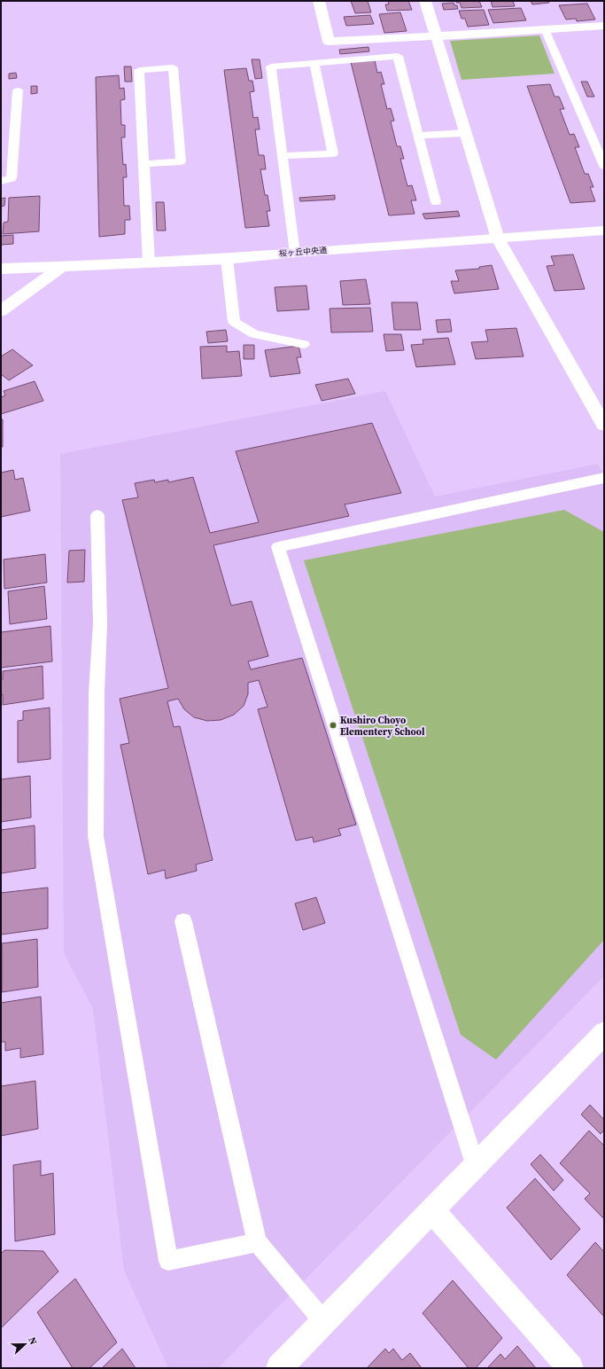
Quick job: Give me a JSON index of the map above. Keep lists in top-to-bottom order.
{
  "streets": {
    "street": ["桜ヶ丘中央通"]
  },
  "places": ["Kushiro Choyo Elementery School"],
  "north": "right"
}
